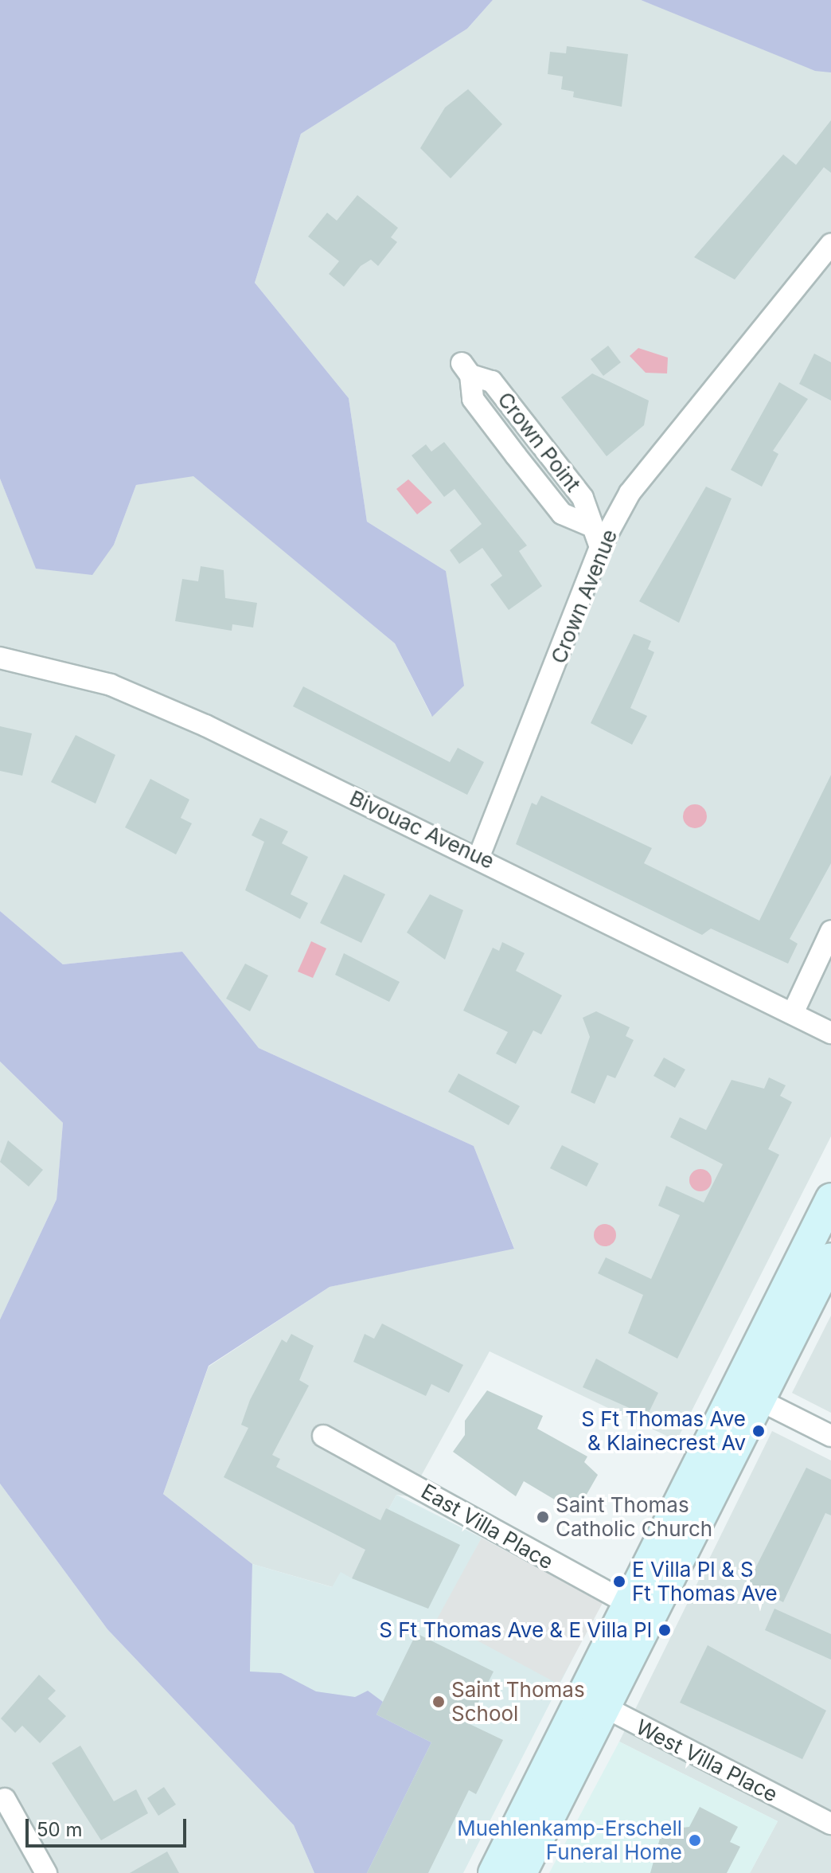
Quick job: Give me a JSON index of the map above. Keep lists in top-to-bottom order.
{
  "streets": {
    "street": [
      "Crown Point",
      "Crown Avenue",
      "Bivouac Avenue",
      "East Villa Place",
      "West Villa Place"
    ]
  },
  "crossings": [
    ["Crown Point", "Crown Avenue"],
    ["Crown Avenue", "Bivouac Avenue"]
  ],
  "places": [
    "S Ft Thomas Ave & Klainecrest Av",
    "Saint Thomas Catholic Church",
    "E Villa Pl & S Ft Thomas Ave",
    "S Ft Thomas Ave & E Villa Pl",
    "Saint Thomas School",
    "Muehlenkamp-Erschell Funeral Home"
  ],
  "scale_bar": "50 m"
}
